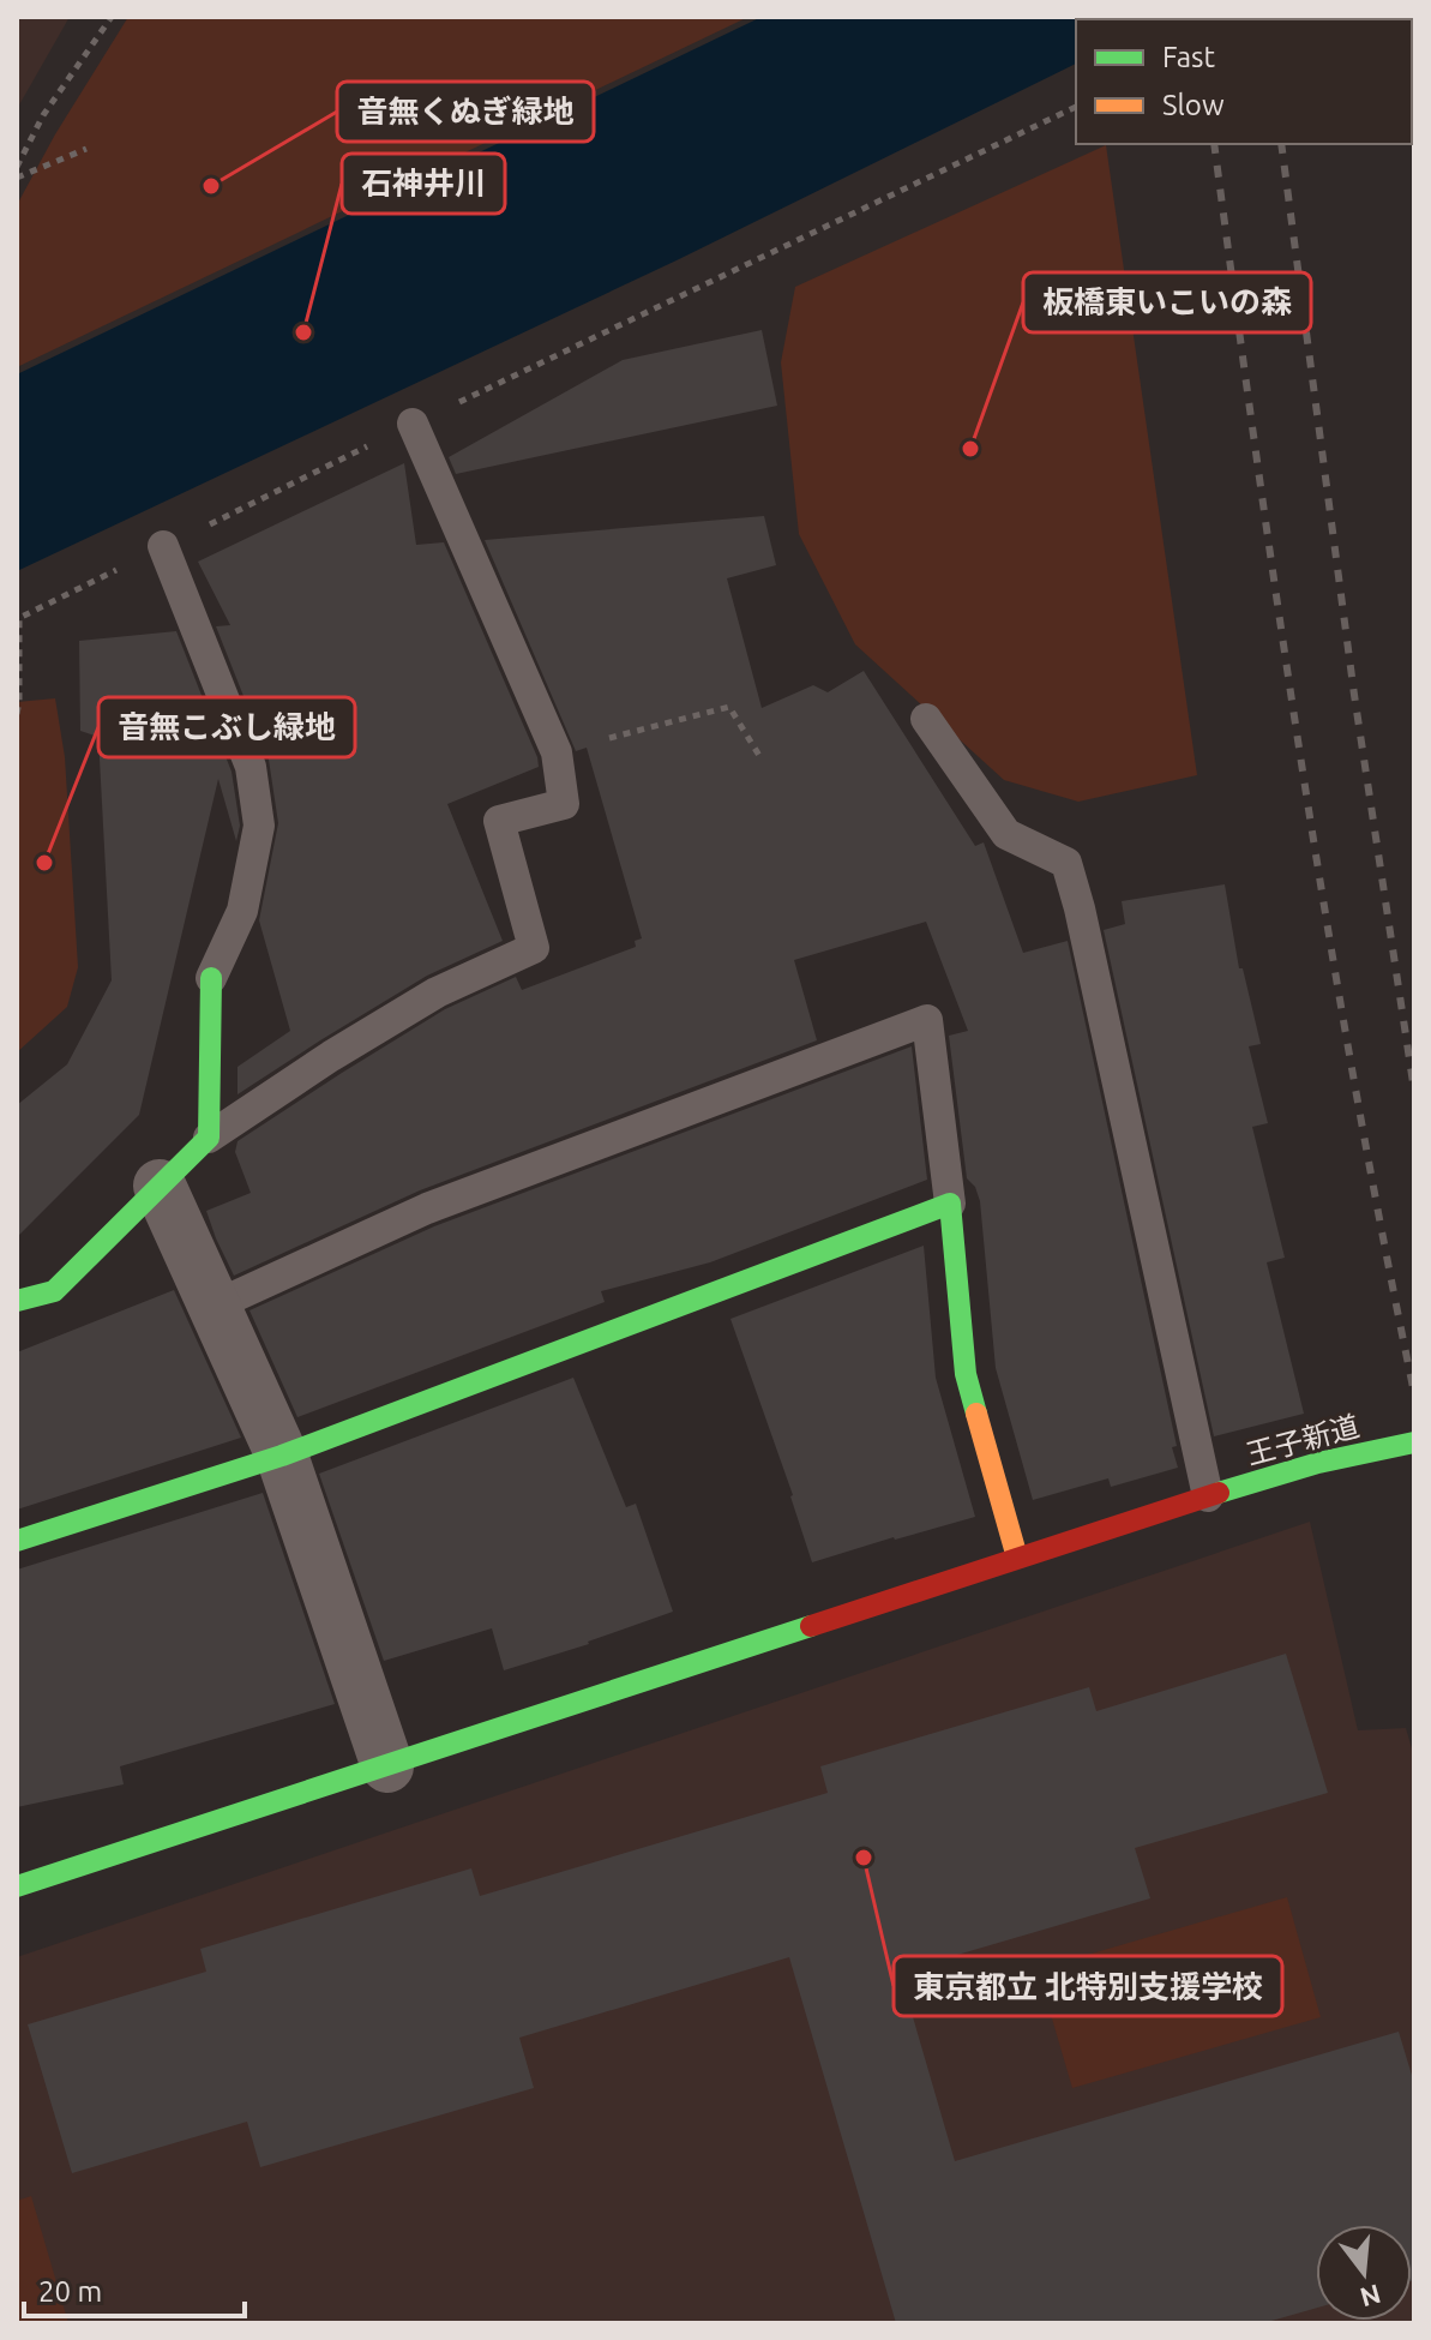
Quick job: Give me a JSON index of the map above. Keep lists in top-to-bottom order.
{
  "streets": {
    "street": ["王子新道"]
  },
  "places": [
    "音無くぬぎ緑地",
    "石神井川",
    "板橋東いこいの森",
    "音無こぶし緑地",
    "東京都立 北特別支援学校"
  ],
  "legend": ["Fast", "Slow"],
  "scale_bar": "20 m",
  "north": "bottom"
}
